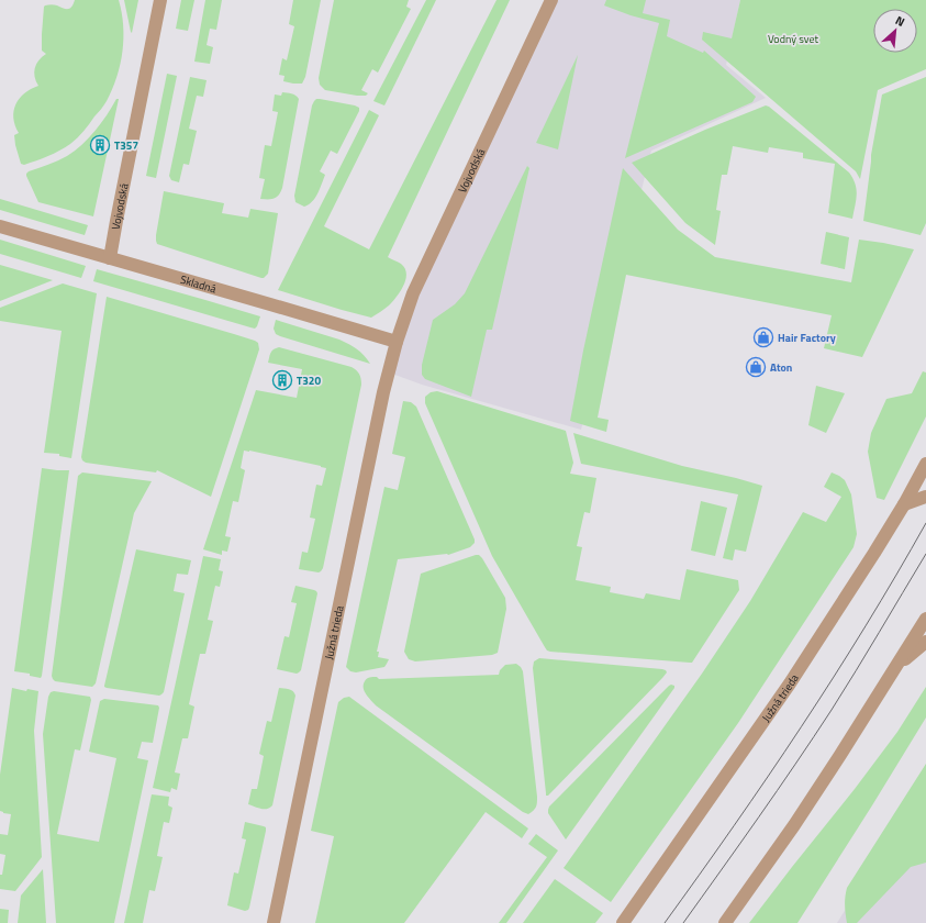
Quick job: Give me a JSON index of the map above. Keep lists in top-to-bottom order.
{
  "streets": {
    "street": ["Vojvodská", "Skladná", "Južná trieda"]
  },
  "crossings": [
    ["Vojvodská", "Skladná"],
    ["Vojvodská", "Južná trieda"],
    ["Skladná", "Južná trieda"]
  ],
  "parks": ["Vodný svet"],
  "places": {
    "building": ["T357", "T320"],
    "shop": ["Hair Factory", "Aton"]
  },
  "north": "top right"
}
